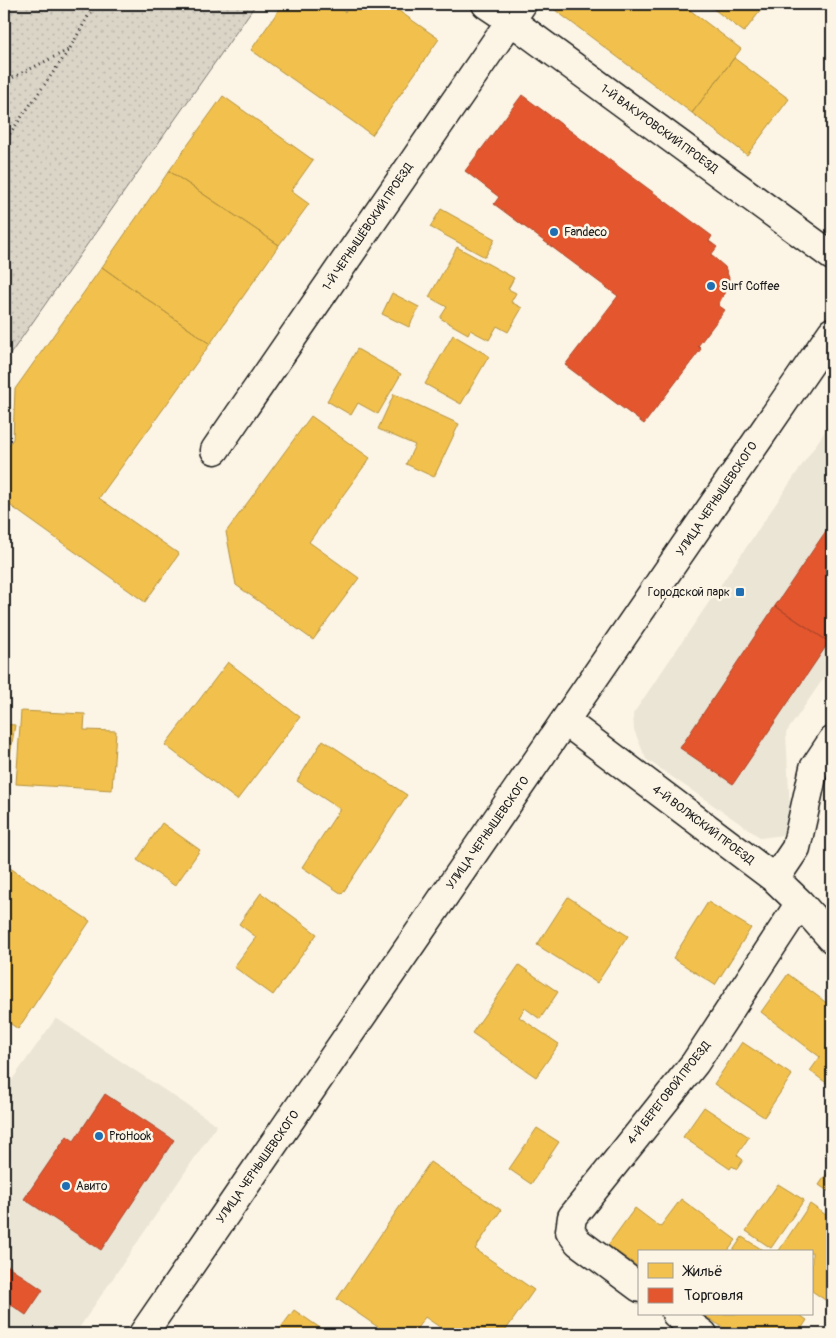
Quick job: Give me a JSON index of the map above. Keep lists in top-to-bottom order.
{
  "streets": {
    "street": [
      "1-Й ВАКУРОВСКИЙ ПРОЕЗД",
      "1-Й ЧЕРНЫШЁВСКИЙ ПРОЕЗД",
      "УЛИЦА ЧЕРНЫШЕВСКОГО",
      "4-Й ВОЛЖСКИЙ ПРОЕЗД",
      "4-Й БЕРЕГОВОЙ ПРОЕЗД"
    ]
  },
  "crossings": [
    ["1-Й ВАКУРОВСКИЙ ПРОЕЗД", "1-Й ЧЕРНЫШЁВСКИЙ ПРОЕЗД"],
    ["УЛИЦА ЧЕРНЫШЕВСКОГО", "4-Й ВОЛЖСКИЙ ПРОЕЗД"],
    ["4-Й ВОЛЖСКИЙ ПРОЕЗД", "4-Й БЕРЕГОВОЙ ПРОЕЗД"]
  ],
  "places": {
    "other": [
      "Fandeco",
      "Surf Coffee",
      "ProHook",
      "Авито"
    ],
    "transit": ["Городской парк"]
  },
  "legend": ["Жильё", "Торговля"]
}
